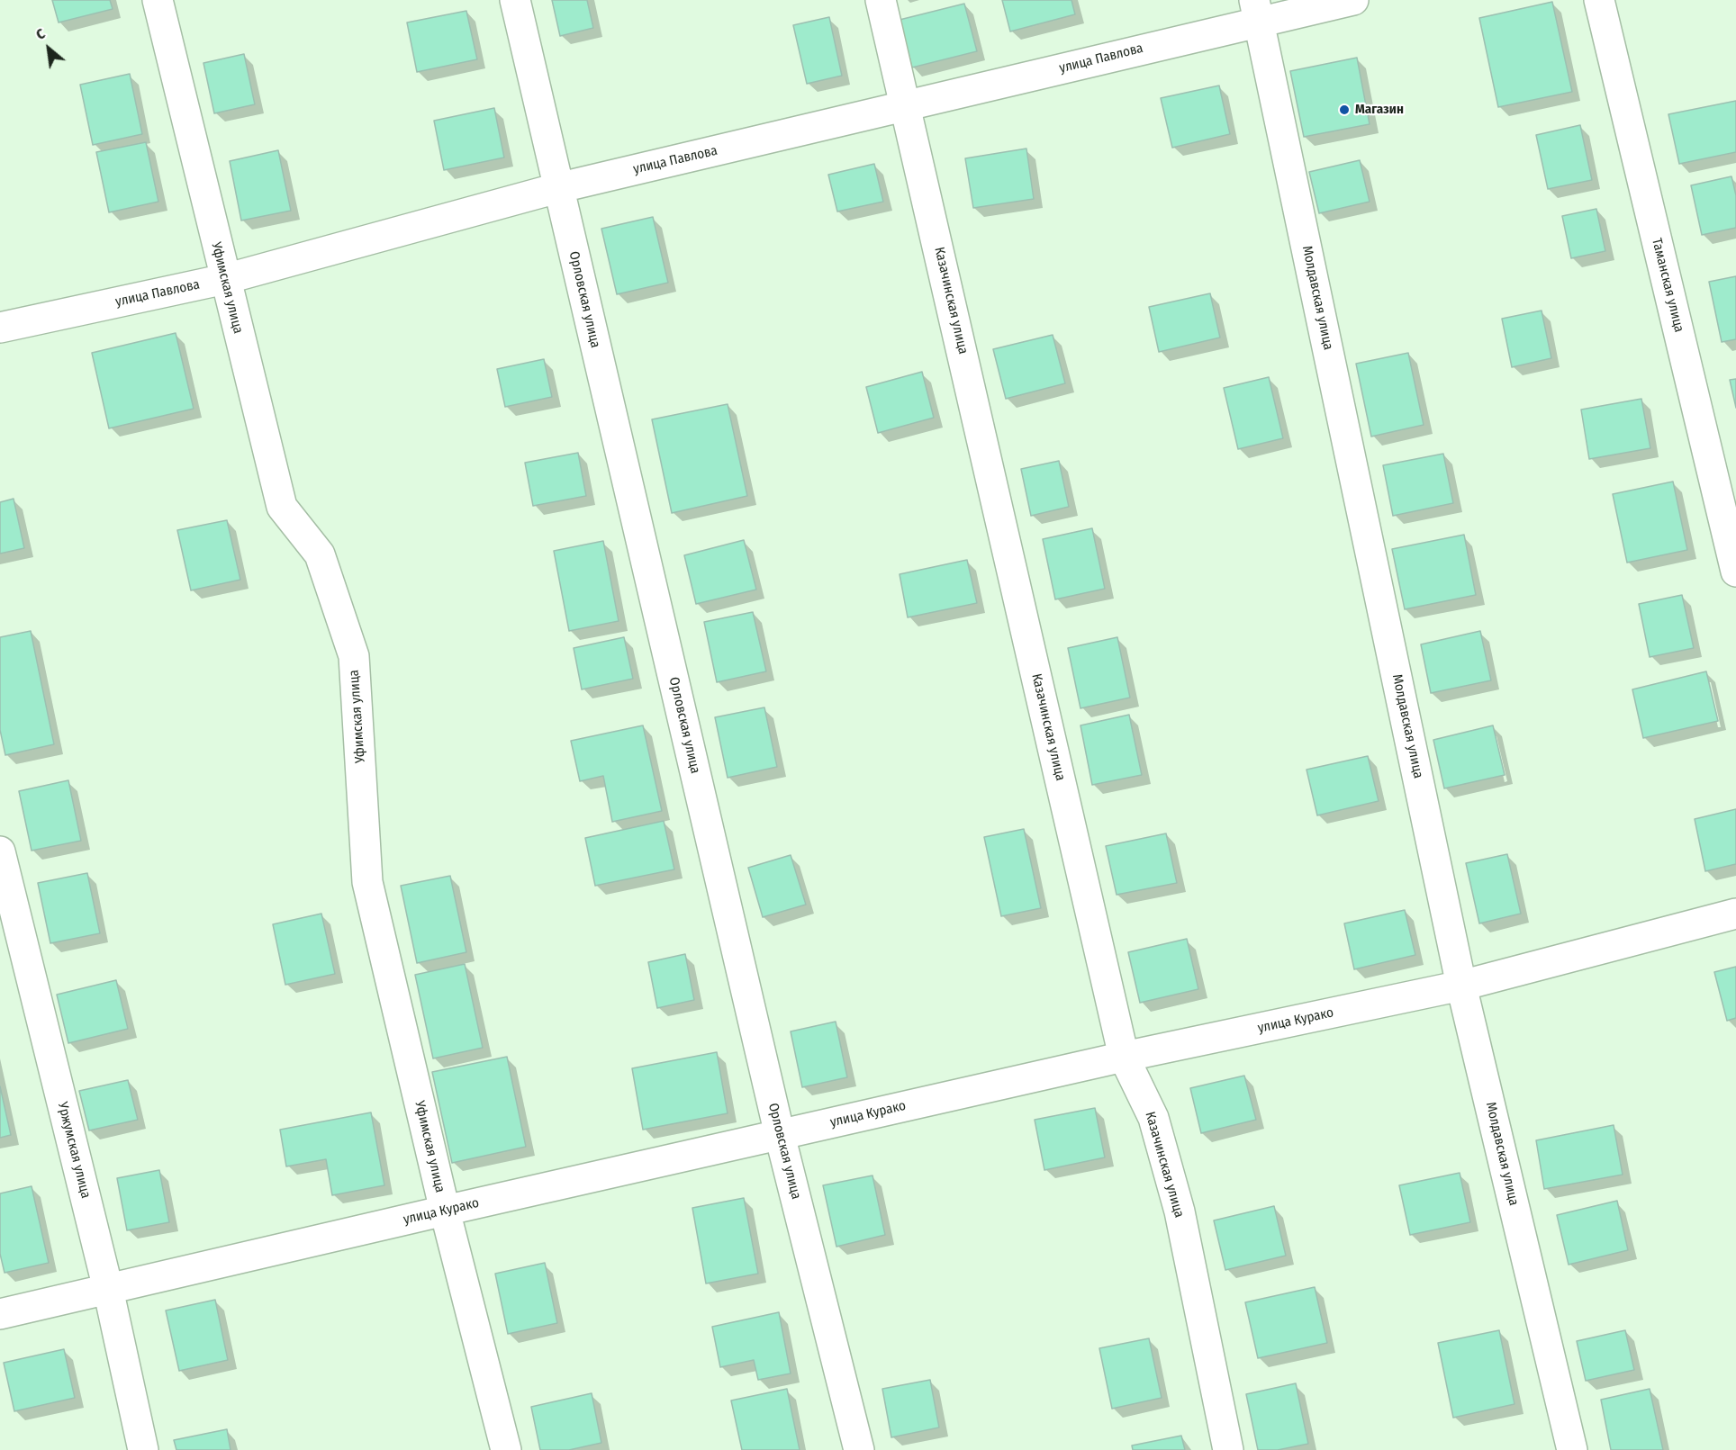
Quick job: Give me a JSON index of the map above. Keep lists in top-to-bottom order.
{
  "streets": {
    "street": [
      "улица Павлова",
      "Таманская улица",
      "Уфимская улица",
      "Молдавская улица",
      "Орловская улица",
      "Казачинская улица",
      "улица Курако",
      "Уржумская улица"
    ]
  },
  "crossings": [
    ["улица Павлова", "Уфимская улица"],
    ["улица Павлова", "Молдавская улица"],
    ["улица Павлова", "Орловская улица"],
    ["улица Павлова", "Казачинская улица"],
    ["Уфимская улица", "улица Курако"],
    ["Молдавская улица", "улица Курако"],
    ["Орловская улица", "улица Курако"],
    ["Казачинская улица", "улица Курако"],
    ["улица Курако", "Уржумская улица"]
  ],
  "places": ["Магазин"],
  "north": "top left"
}
